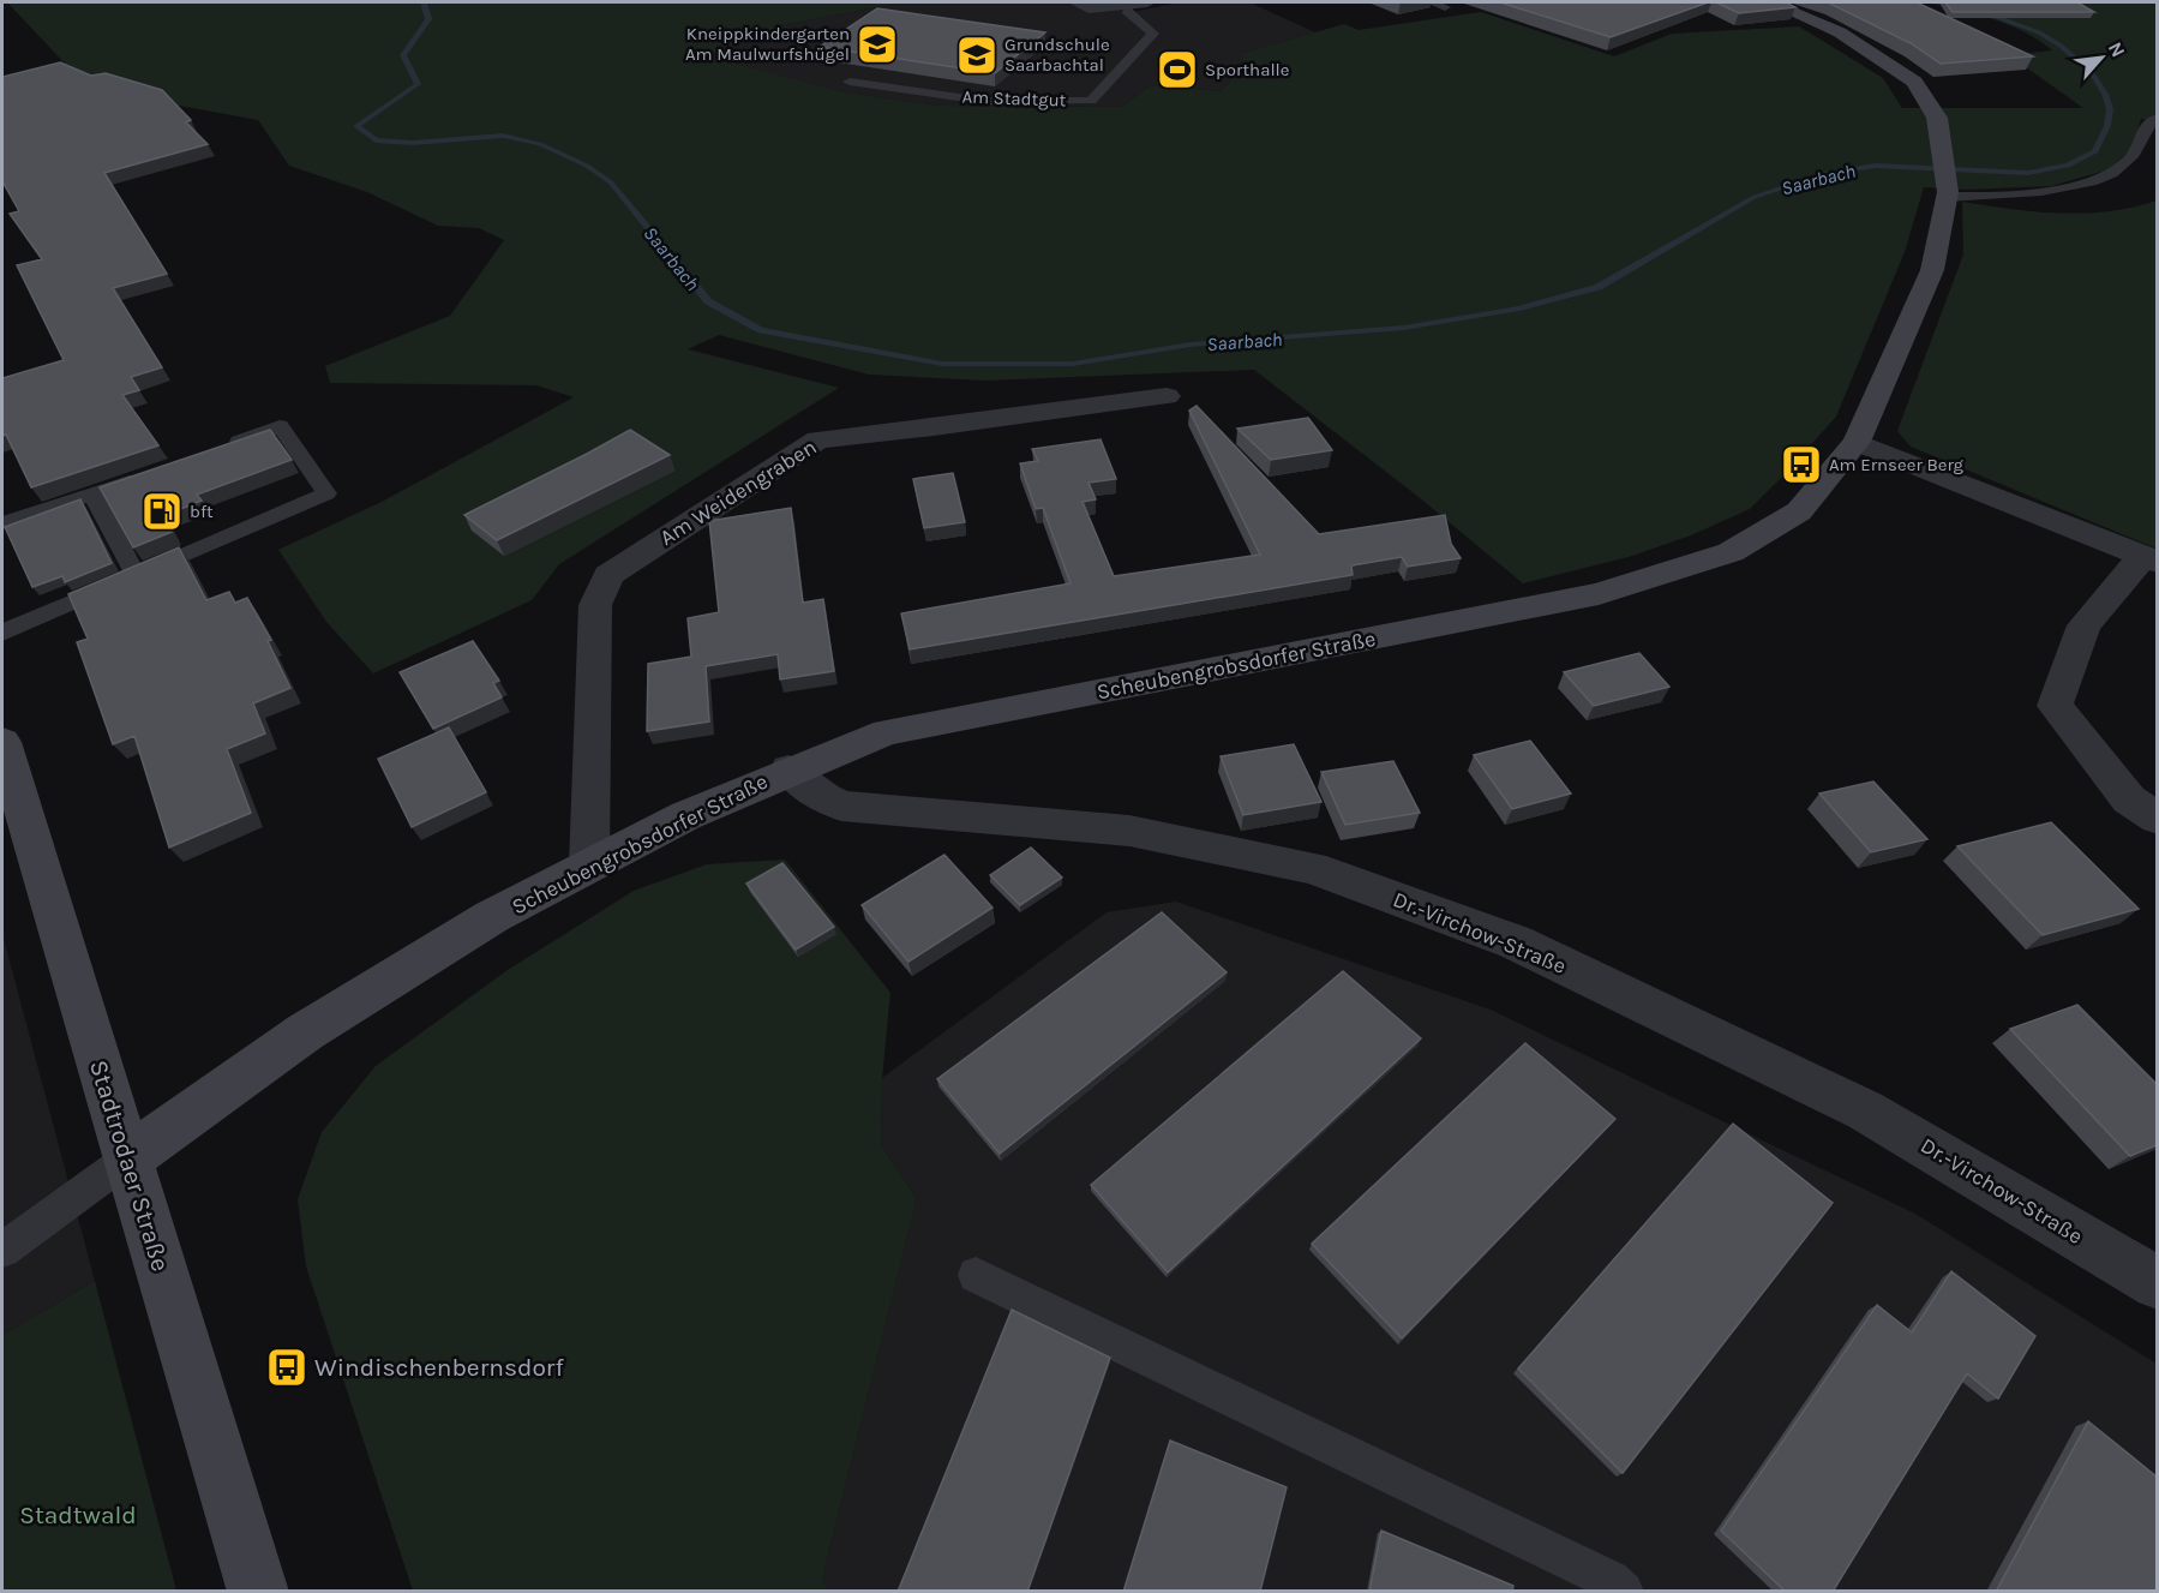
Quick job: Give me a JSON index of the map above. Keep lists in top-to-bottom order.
{
  "streets": {
    "main road": ["Scheubengrobsdorfer Straße", "Stadtrodaer Straße"],
    "street": ["Am Weidengraben", "Dr.-Virchow-Straße"],
    "lane": ["Am Stadtgut"]
  },
  "crossings": [
    ["Am Weidengraben", "Scheubengrobsdorfer Straße"],
    ["Scheubengrobsdorfer Straße", "Dr.-Virchow-Straße"],
    ["Scheubengrobsdorfer Straße", "Stadtrodaer Straße"]
  ],
  "water": ["Saarbach"],
  "parks": ["Stadtwald"],
  "places": {
    "school or university": ["Kneippkindergarten Am Maulwurfshügel", "Grundschule Saarbachtal"],
    "sports": ["Sporthalle"],
    "bus stop": ["Am Ernseer Berg", "Windischenbernsdorf"],
    "fuel station": ["bft"]
  },
  "north": "top right"
}
